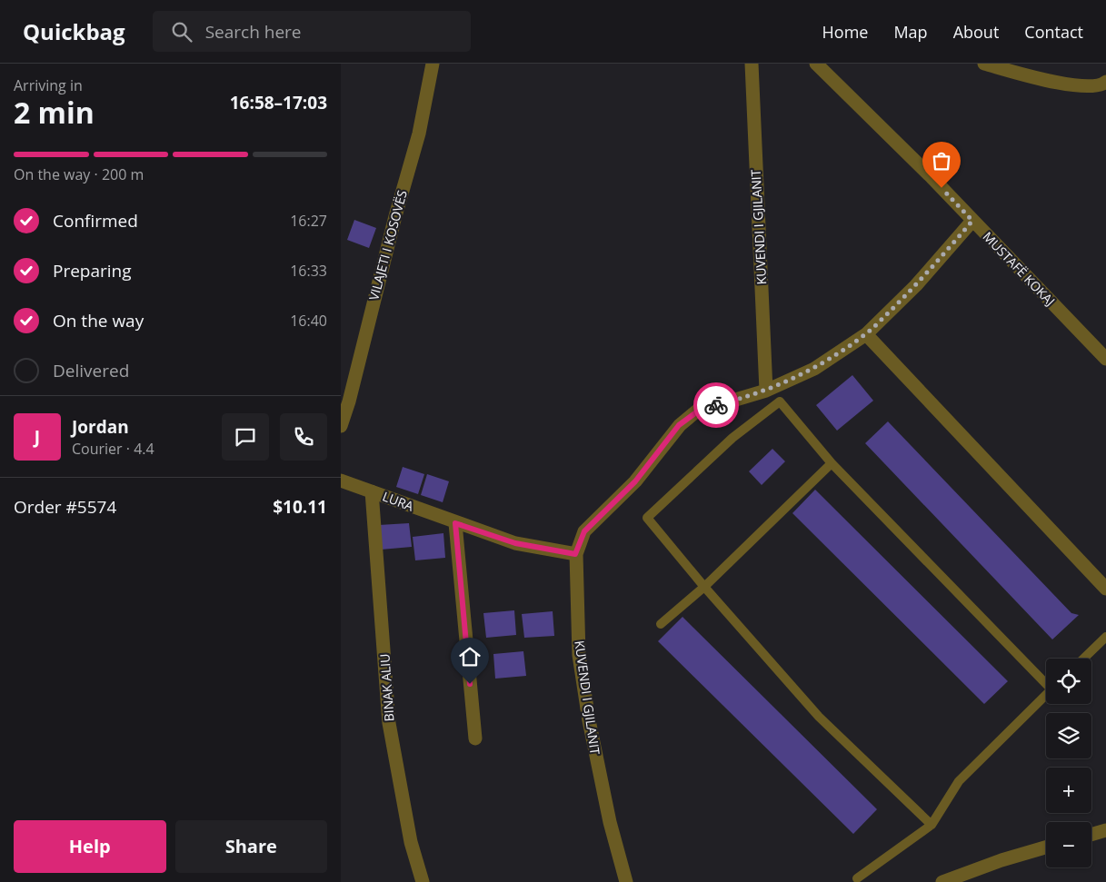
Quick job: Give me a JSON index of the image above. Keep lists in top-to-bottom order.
{
  "streets": {
    "street": [
      "KUVENDI I GJILANIT",
      "VILAJETI I KOSOVËS",
      "MUSTAFË KOKAJ",
      "LURA",
      "BINAK ALIU"
    ]
  },
  "crossings": [
    ["KUVENDI I GJILANIT", "LURA"],
    ["LURA", "BINAK ALIU"]
  ],
  "page": {
    "header": "Quickbag",
    "search": "Search here",
    "nav": [
      "Home",
      "Map",
      "About",
      "Contact"
    ],
    "heading": ["2 min", "Arriving in", "16:58–17:03"],
    "panel": [
      "Jordan",
      "Courier · 4.4",
      "Order #5574",
      "$10.11"
    ],
    "bar": "On the way · 200 m",
    "list": [
      ["Confirmed", "16:27"],
      ["Preparing", "16:33"],
      ["On the way", "16:40"],
      "Delivered"
    ],
    "round": "J",
    "map_buttons": ["+", "−"],
    "buttons": ["Help", "Share"]
  }
}
